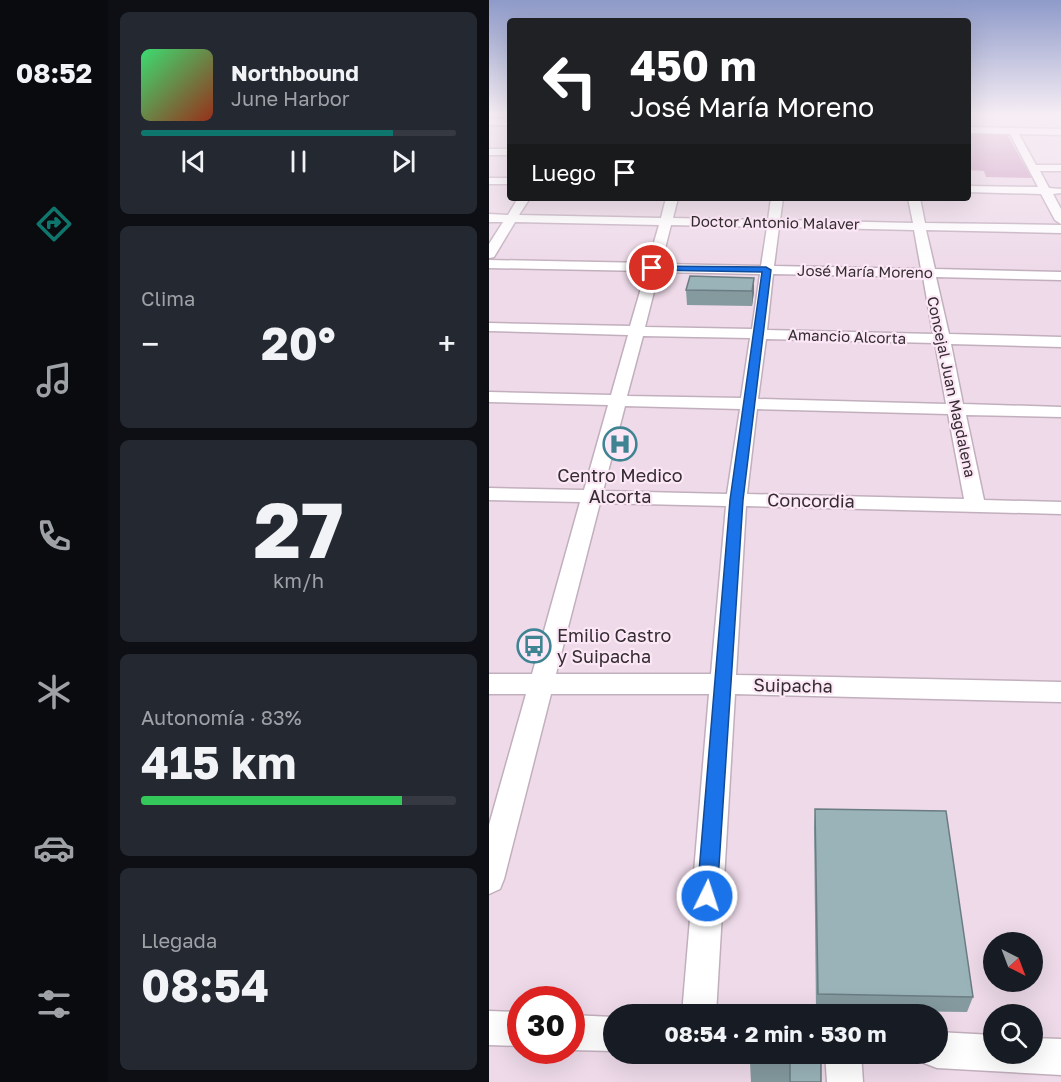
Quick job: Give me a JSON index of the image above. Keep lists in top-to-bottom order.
{
  "streets": {
    "street": [
      "Doctor Antonio Malaver",
      "José María Moreno",
      "Amancio Alcorta",
      "Concejal Juan Magdalena",
      "Concordia",
      "Suipacha"
    ]
  },
  "crossings": [
    ["Doctor Antonio Malaver", "Concejal Juan Magdalena"],
    ["José María Moreno", "Concejal Juan Magdalena"],
    ["Amancio Alcorta", "Concejal Juan Magdalena"],
    ["Concejal Juan Magdalena", "Concordia"]
  ],
  "places": {
    "hospital": ["Centro Medico Alcorta"],
    "bus stop": ["Emilio Castro y Suipacha"]
  },
  "north": "bottom right",
  "page": {
    "tabs": "08:52",
    "turn": ["450 m", "José María Moreno"],
    "song": ["Northbound", "June Harbor"],
    "then": "Luego",
    "tile": [
      "Clima",
      ["27", "km/h"],
      ["Autonomía · 83%", "415 km"],
      ["Llegada", "08:54"]
    ],
    "heat": ["−", "20°", "+"],
    "limit": "30",
    "trip": "08:54 · 2 min · 530 m"
  }
}
